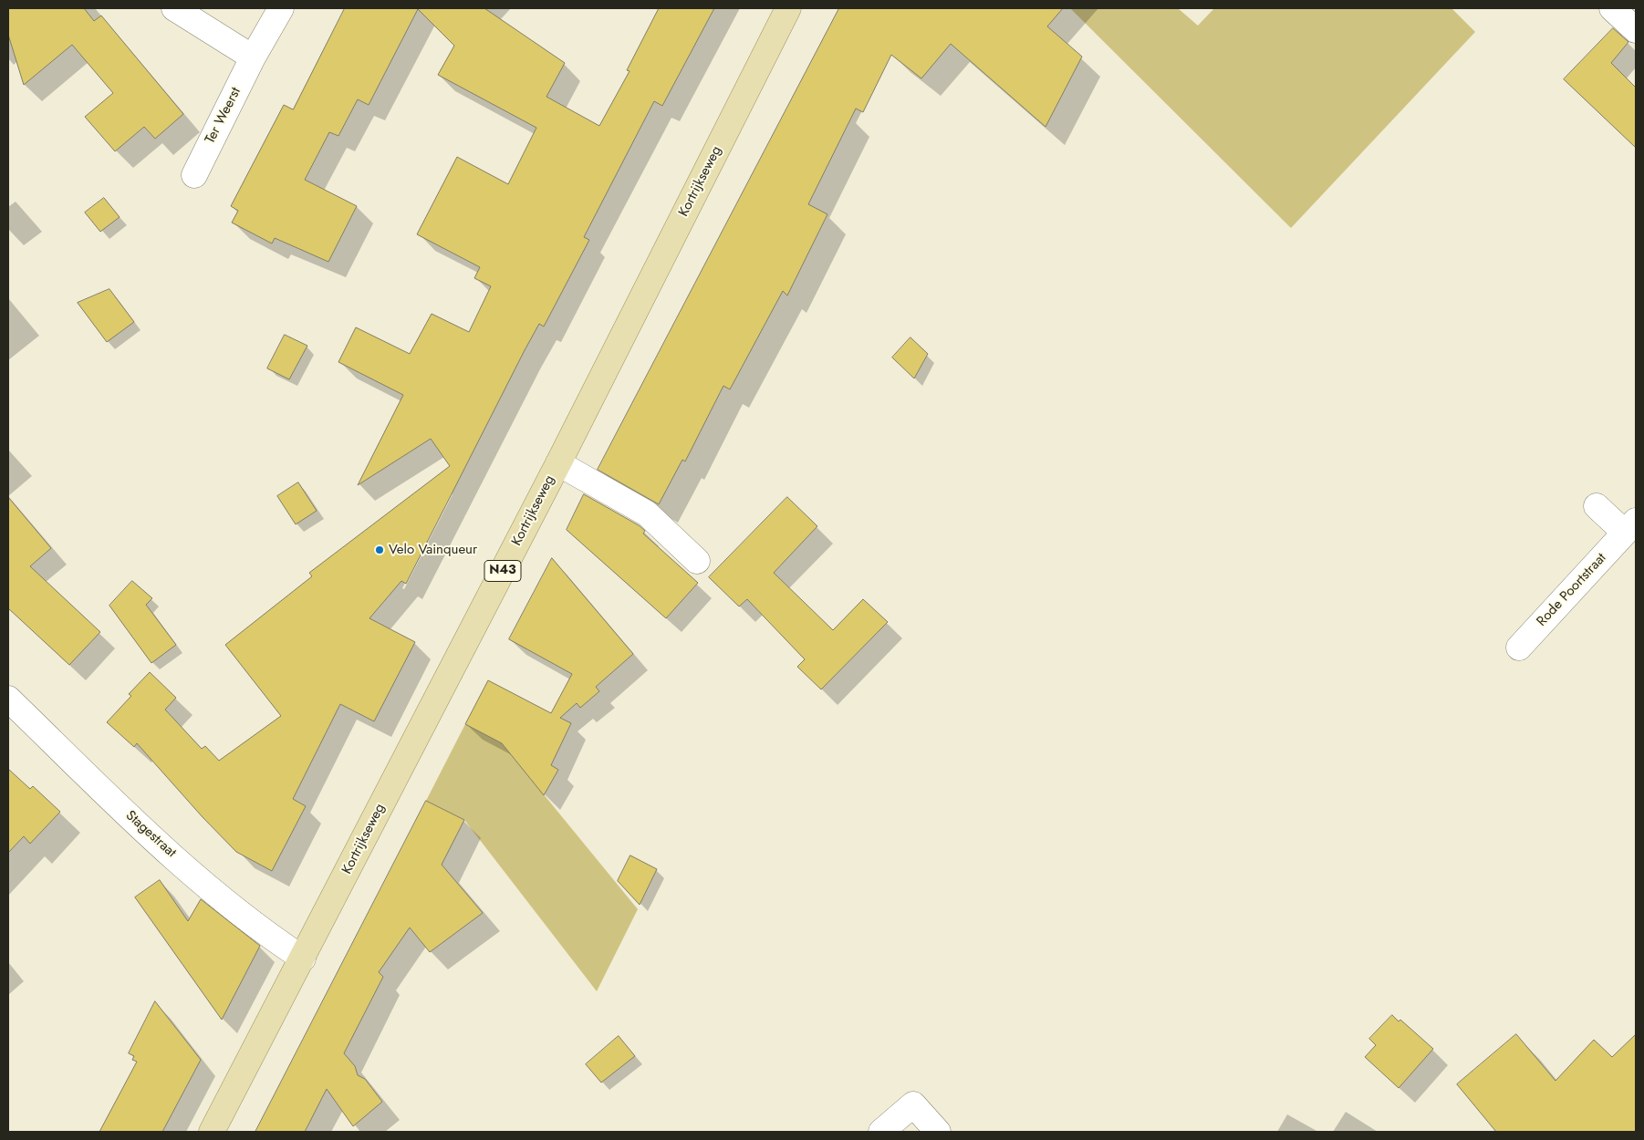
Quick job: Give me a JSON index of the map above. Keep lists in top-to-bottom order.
{
  "streets": {
    "main road": ["Kortrijkseweg", "N43"],
    "street": ["Ter Weerst", "Rode Poortstraat", "Stagestraat"]
  },
  "crossings": [
    ["Kortrijkseweg", "Stagestraat"]
  ],
  "places": ["Velo Vainqueur"]
}
